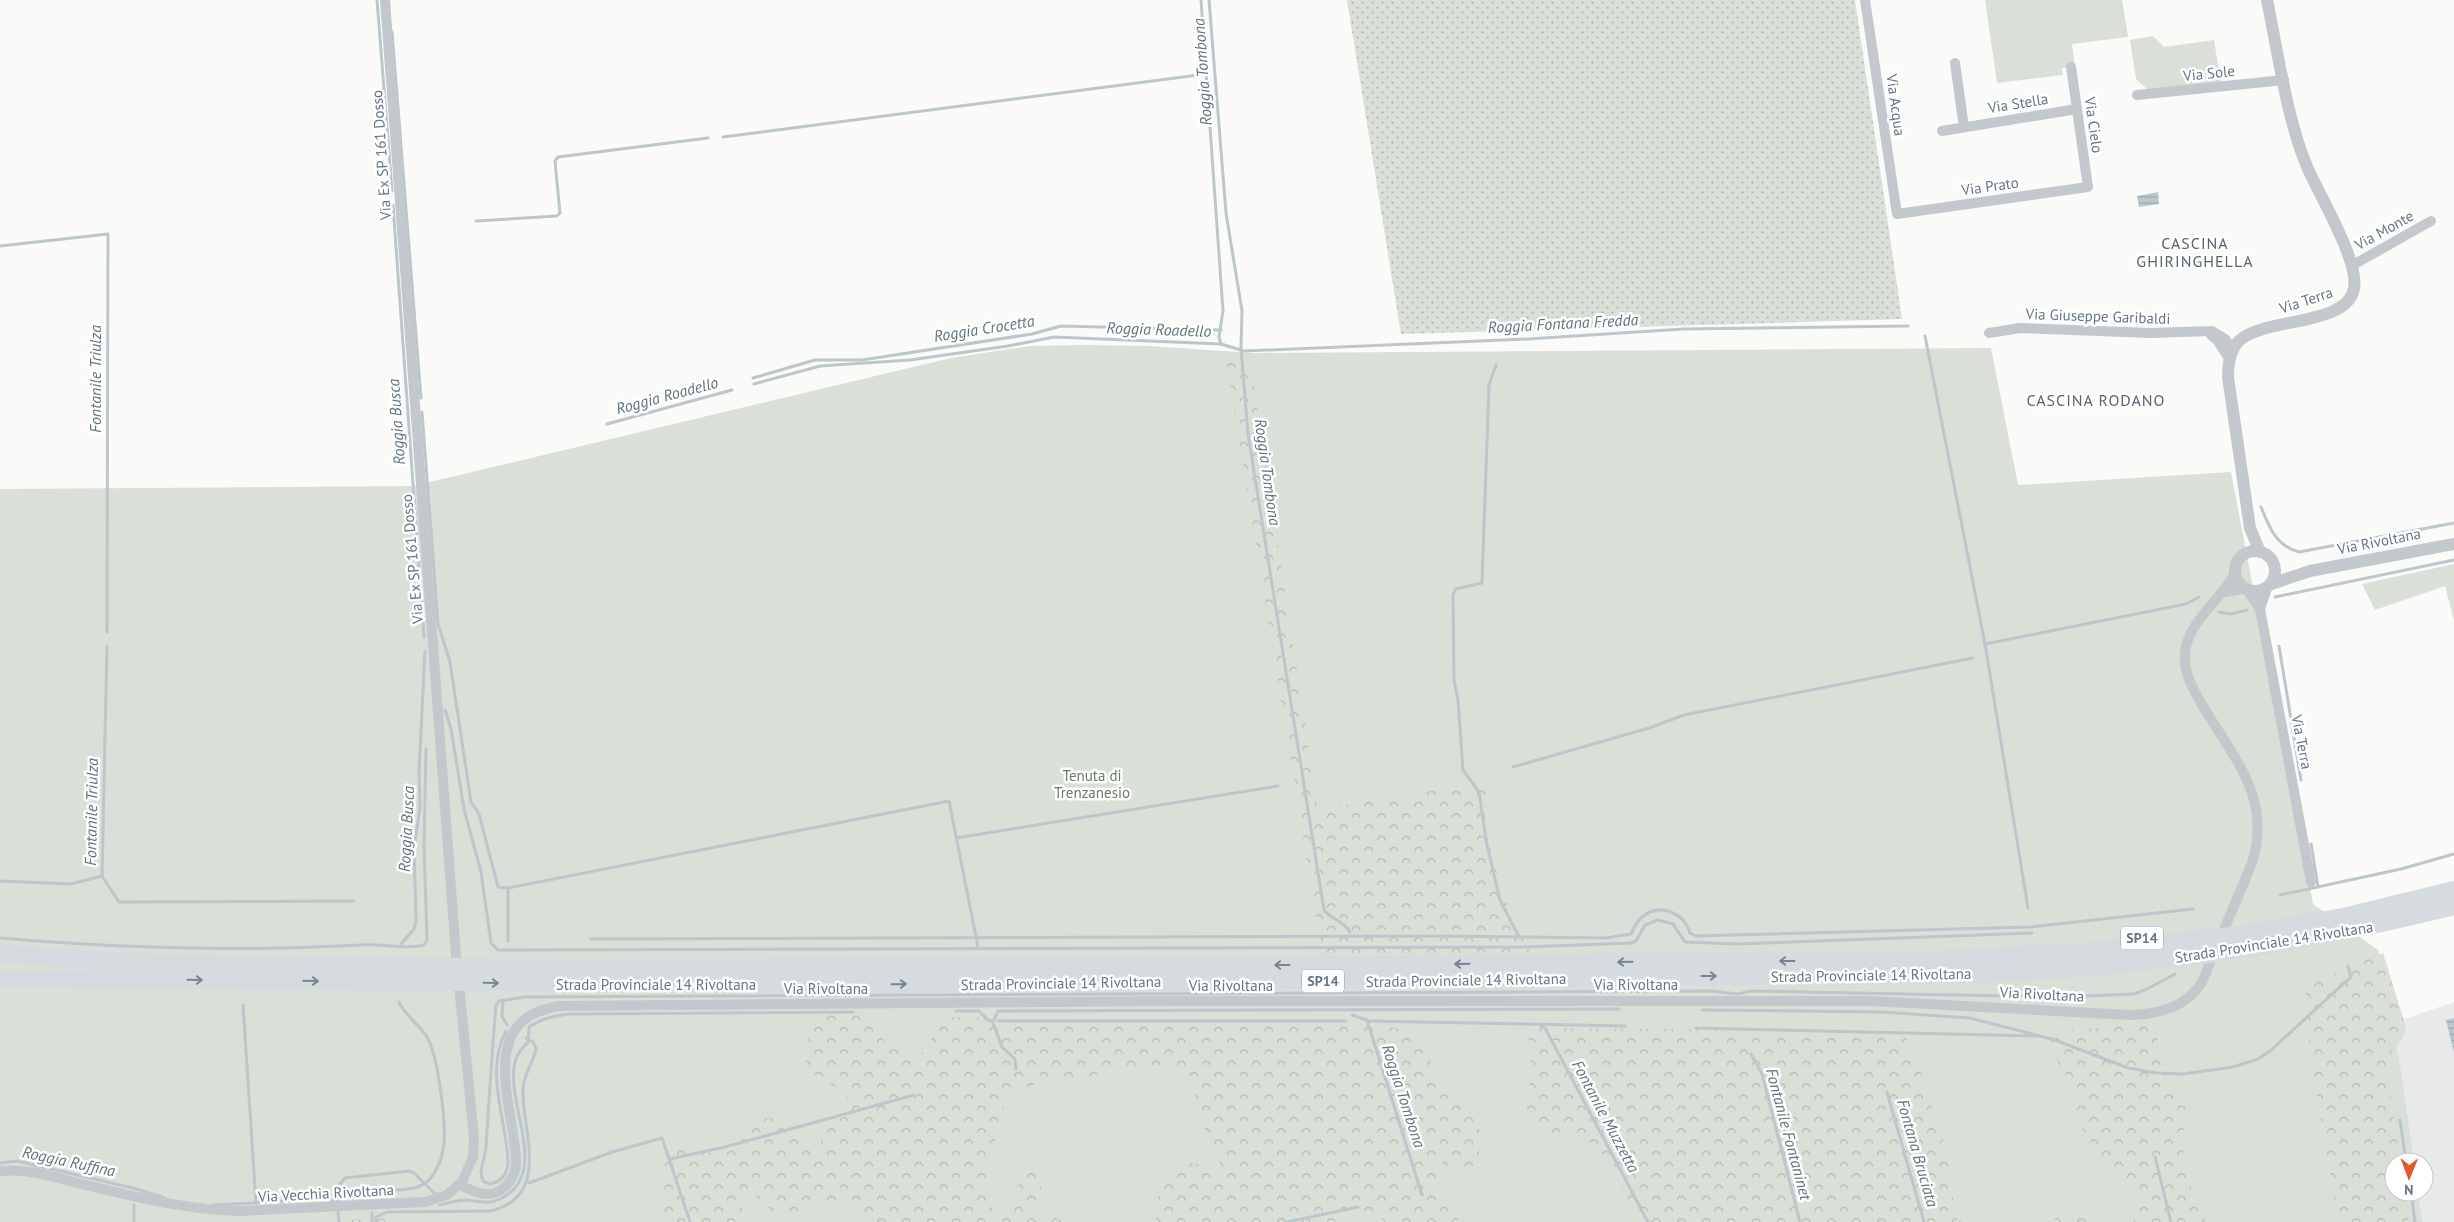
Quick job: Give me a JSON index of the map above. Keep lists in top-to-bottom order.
{
  "streets": {
    "highway": ["SP14", "Strada Provinciale 14 Rivoltana"],
    "street": [
      "Via Sole",
      "Via Stella",
      "Via Acqua",
      "Via Cielo",
      "Via Ex SP 161 Dosso",
      "Via Prato",
      "Via Monte",
      "Via Terra",
      "Via Giuseppe Garibaldi",
      "Via Rivoltana",
      "Via Vecchia Rivoltana"
    ]
  },
  "crossings": [
    ["Via Sole", "Via Terra"],
    ["Via Stella", "Via Cielo"],
    ["Via Acqua", "Via Prato"],
    ["Via Cielo", "Via Prato"],
    ["Via Ex SP 161 Dosso", "Via Rivoltana"],
    ["Via Ex SP 161 Dosso", "Via Vecchia Rivoltana"],
    ["Via Monte", "Via Terra"],
    ["Via Terra", "Via Giuseppe Garibaldi"],
    ["Via Terra", "Via Rivoltana"],
    ["Via Rivoltana", "Via Vecchia Rivoltana"],
    ["SP14", "Strada Provinciale 14 Rivoltana"]
  ],
  "districts": ["CASCINA GHIRINGHELLA", "CASCINA RODANO"],
  "water": [
    "Roggia Tombona",
    "Roggia Fontana Fredda",
    "Roggia Crocetta",
    "Roggia Roadello",
    "Fontanile Triulza",
    "Roggia Busca",
    "Fontanile Muzzetta",
    "Fontanile Fontaninet",
    "Fontana Bruciata",
    "Roggia Ruffina"
  ],
  "parks": ["Tenuta di Trenzanesio"],
  "north": "bottom"
}
